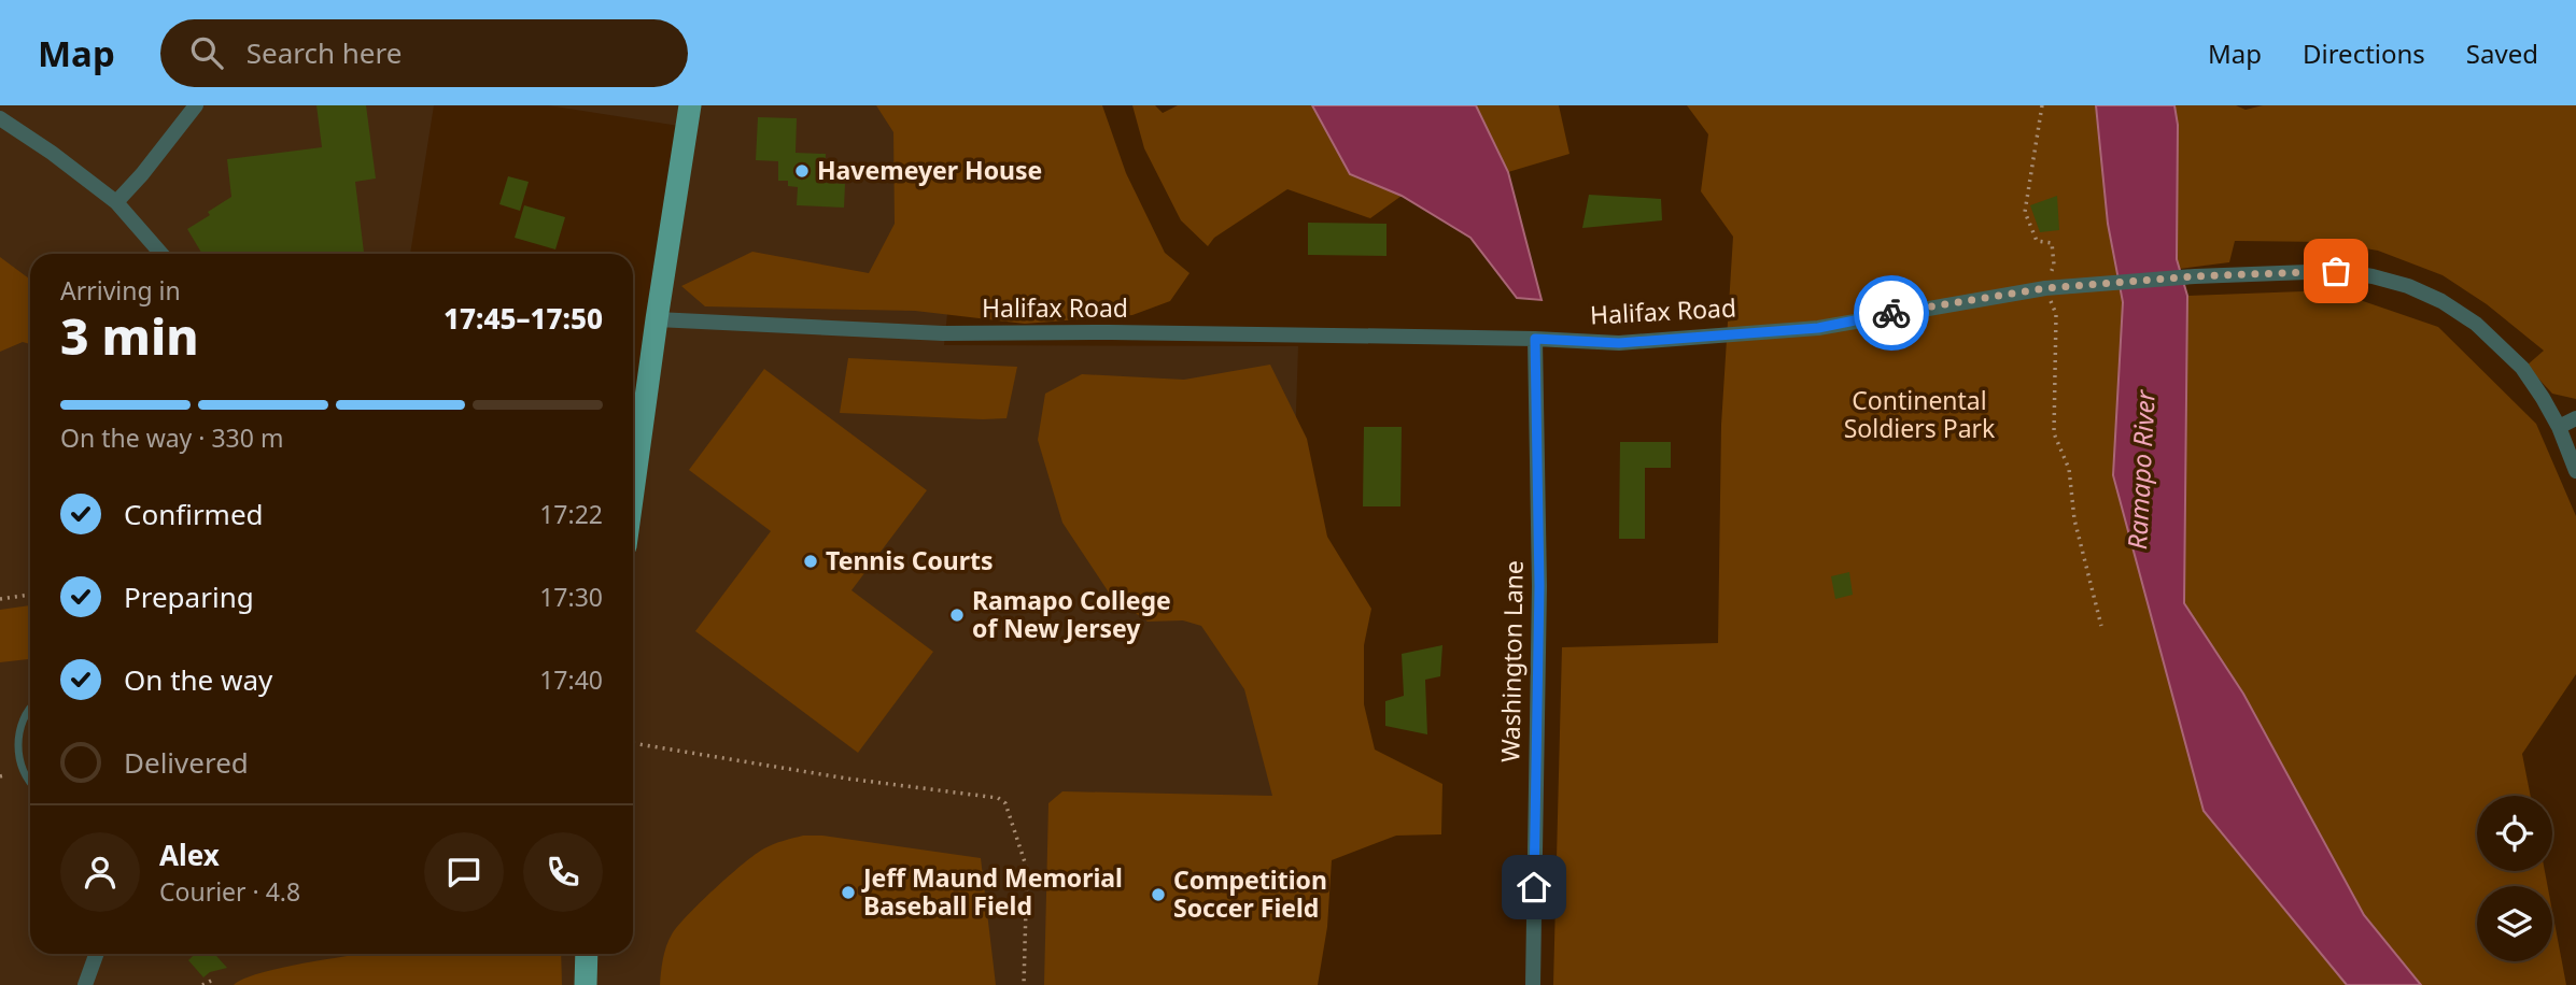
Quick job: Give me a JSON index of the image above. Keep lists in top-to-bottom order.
{
  "streets": {
    "street": ["Halifax Road", "Washington Lane"]
  },
  "crossings": [
    ["Halifax Road", "Washington Lane"]
  ],
  "water": ["Ramapo River"],
  "parks": ["Continental Soldiers Park"],
  "places": [
    "Havemeyer House",
    "Tennis Courts",
    "Ramapo College of New Jersey",
    "Jeff Maund Memorial Baseball Field",
    "Competition Soccer Field"
  ],
  "page": {
    "header": "Map",
    "search": "Search here",
    "nav": ["Map", "Directions", "Saved"],
    "heading": ["3 min", "Arriving in", "17:45–17:50"],
    "panel": ["Alex", "Courier · 4.8"],
    "bar": "On the way · 330 m",
    "list": [
      ["Confirmed", "17:22"],
      ["Preparing", "17:30"],
      ["On the way", "17:40"],
      "Delivered"
    ]
  }
}
